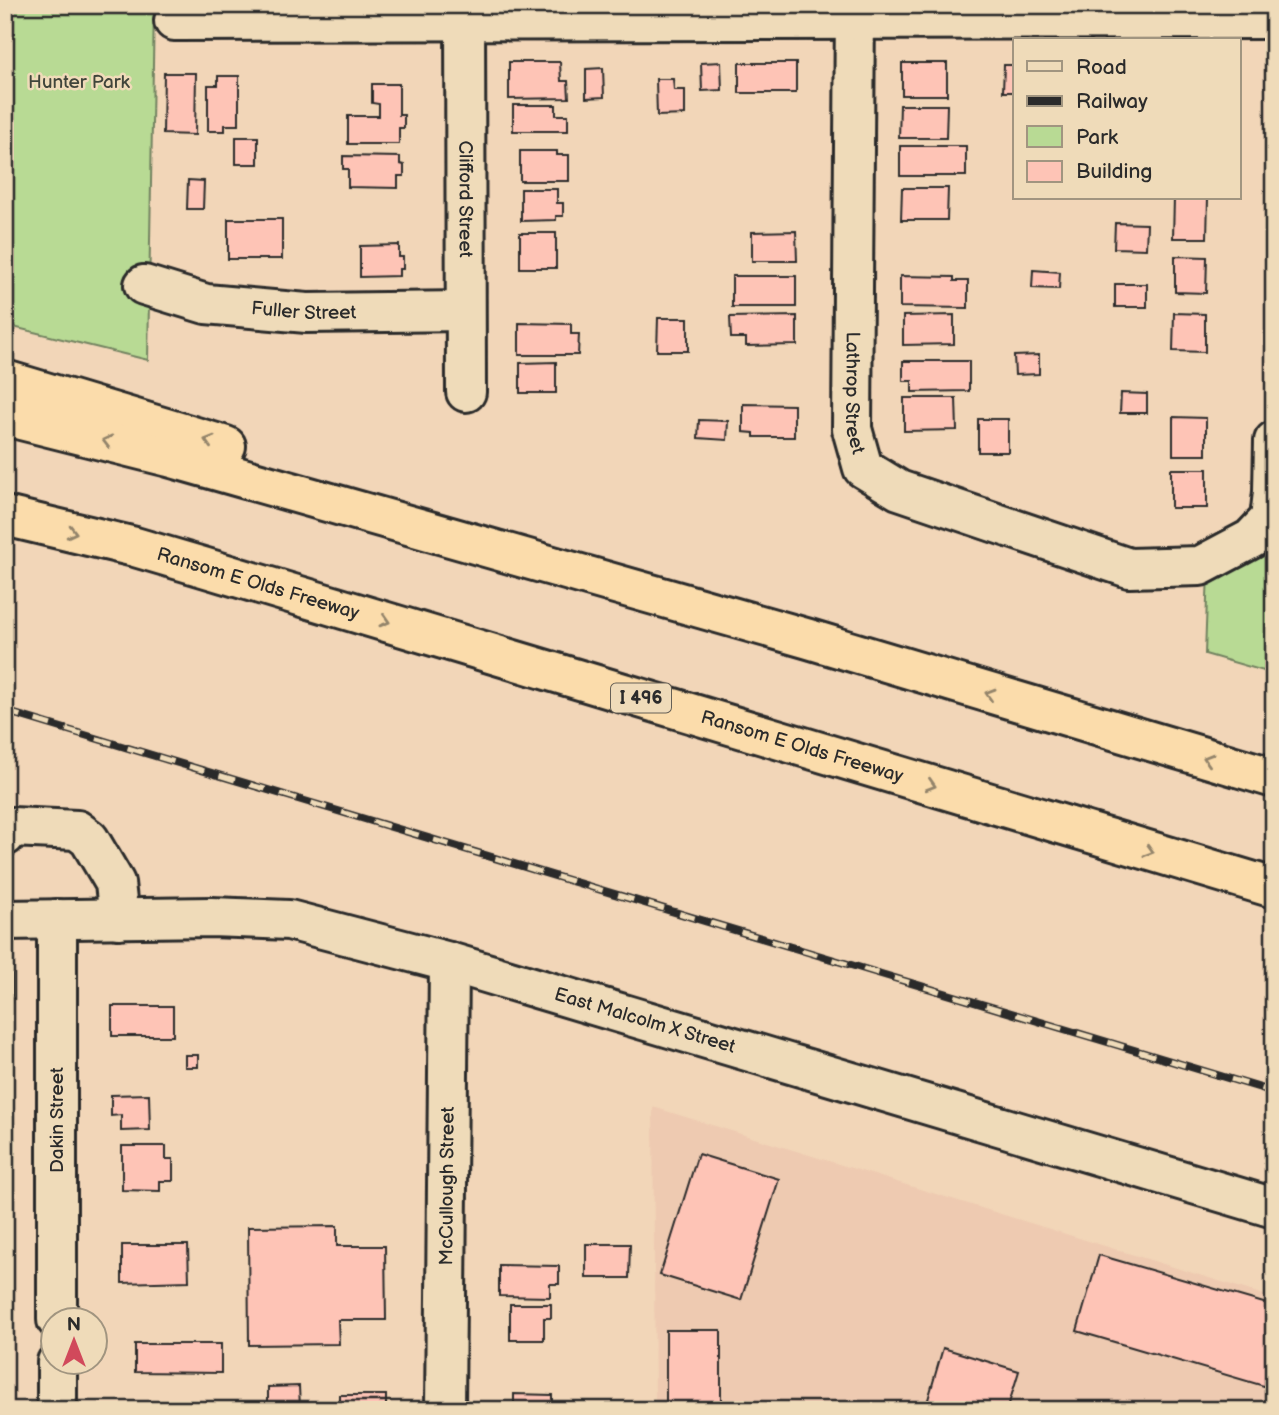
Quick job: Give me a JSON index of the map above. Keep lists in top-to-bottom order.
{
  "streets": {
    "highway": ["Ransom E Olds Freeway", "I 496"],
    "street": [
      "Clifford Street",
      "Fuller Street",
      "Lathrop Street",
      "East Malcolm X Street",
      "Dakin Street",
      "McCullough Street"
    ]
  },
  "crossings": [
    ["Clifford Street", "Fuller Street"],
    ["East Malcolm X Street", "Dakin Street"],
    ["East Malcolm X Street", "McCullough Street"]
  ],
  "parks": ["Hunter Park"],
  "legend": [
    "Road",
    "Railway",
    "Park",
    "Building"
  ],
  "north": "top"
}
